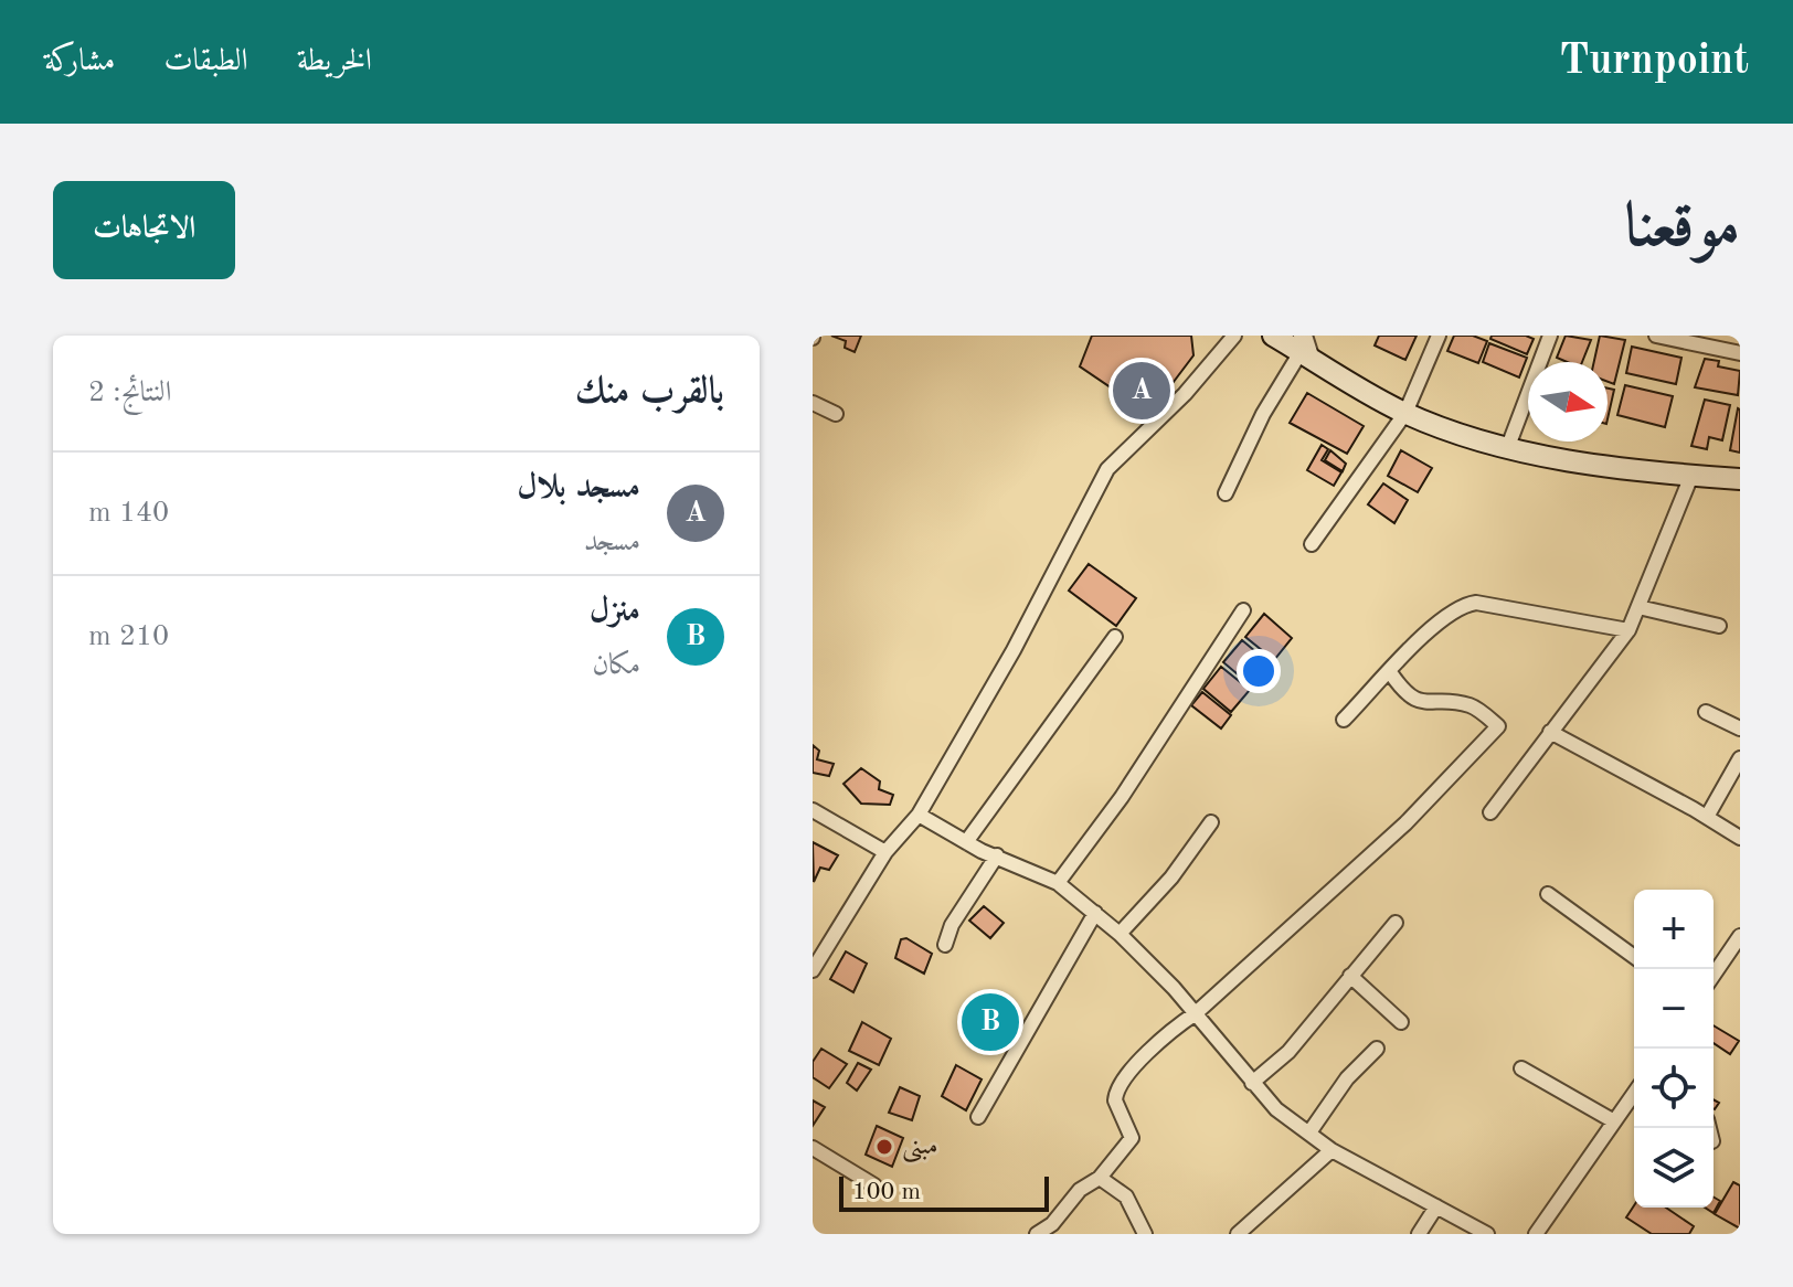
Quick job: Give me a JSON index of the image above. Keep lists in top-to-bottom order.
{
  "places": ["مبنى"],
  "scale_bar": "100 m",
  "north": "right",
  "page": {
    "header": "Turnpoint",
    "nav": ["الخريطة", "الطبقات", "مشاركة"],
    "title": "موقعنا",
    "buttons": "الاتجاهات",
    "heading": ["بالقرب منك", "النتائج: 2"],
    "pins": ["A", "B"],
    "list": [
      {
        "mark": "A",
        "name": "مسجد بلال",
        "note": "مسجد",
        "value": "140 m"
      },
      {
        "mark": "B",
        "name": "منزل",
        "note": "مكان",
        "value": "210 m"
      }
    ],
    "map_buttons": ["+", "−"],
    "scale": "100 m"
  }
}
